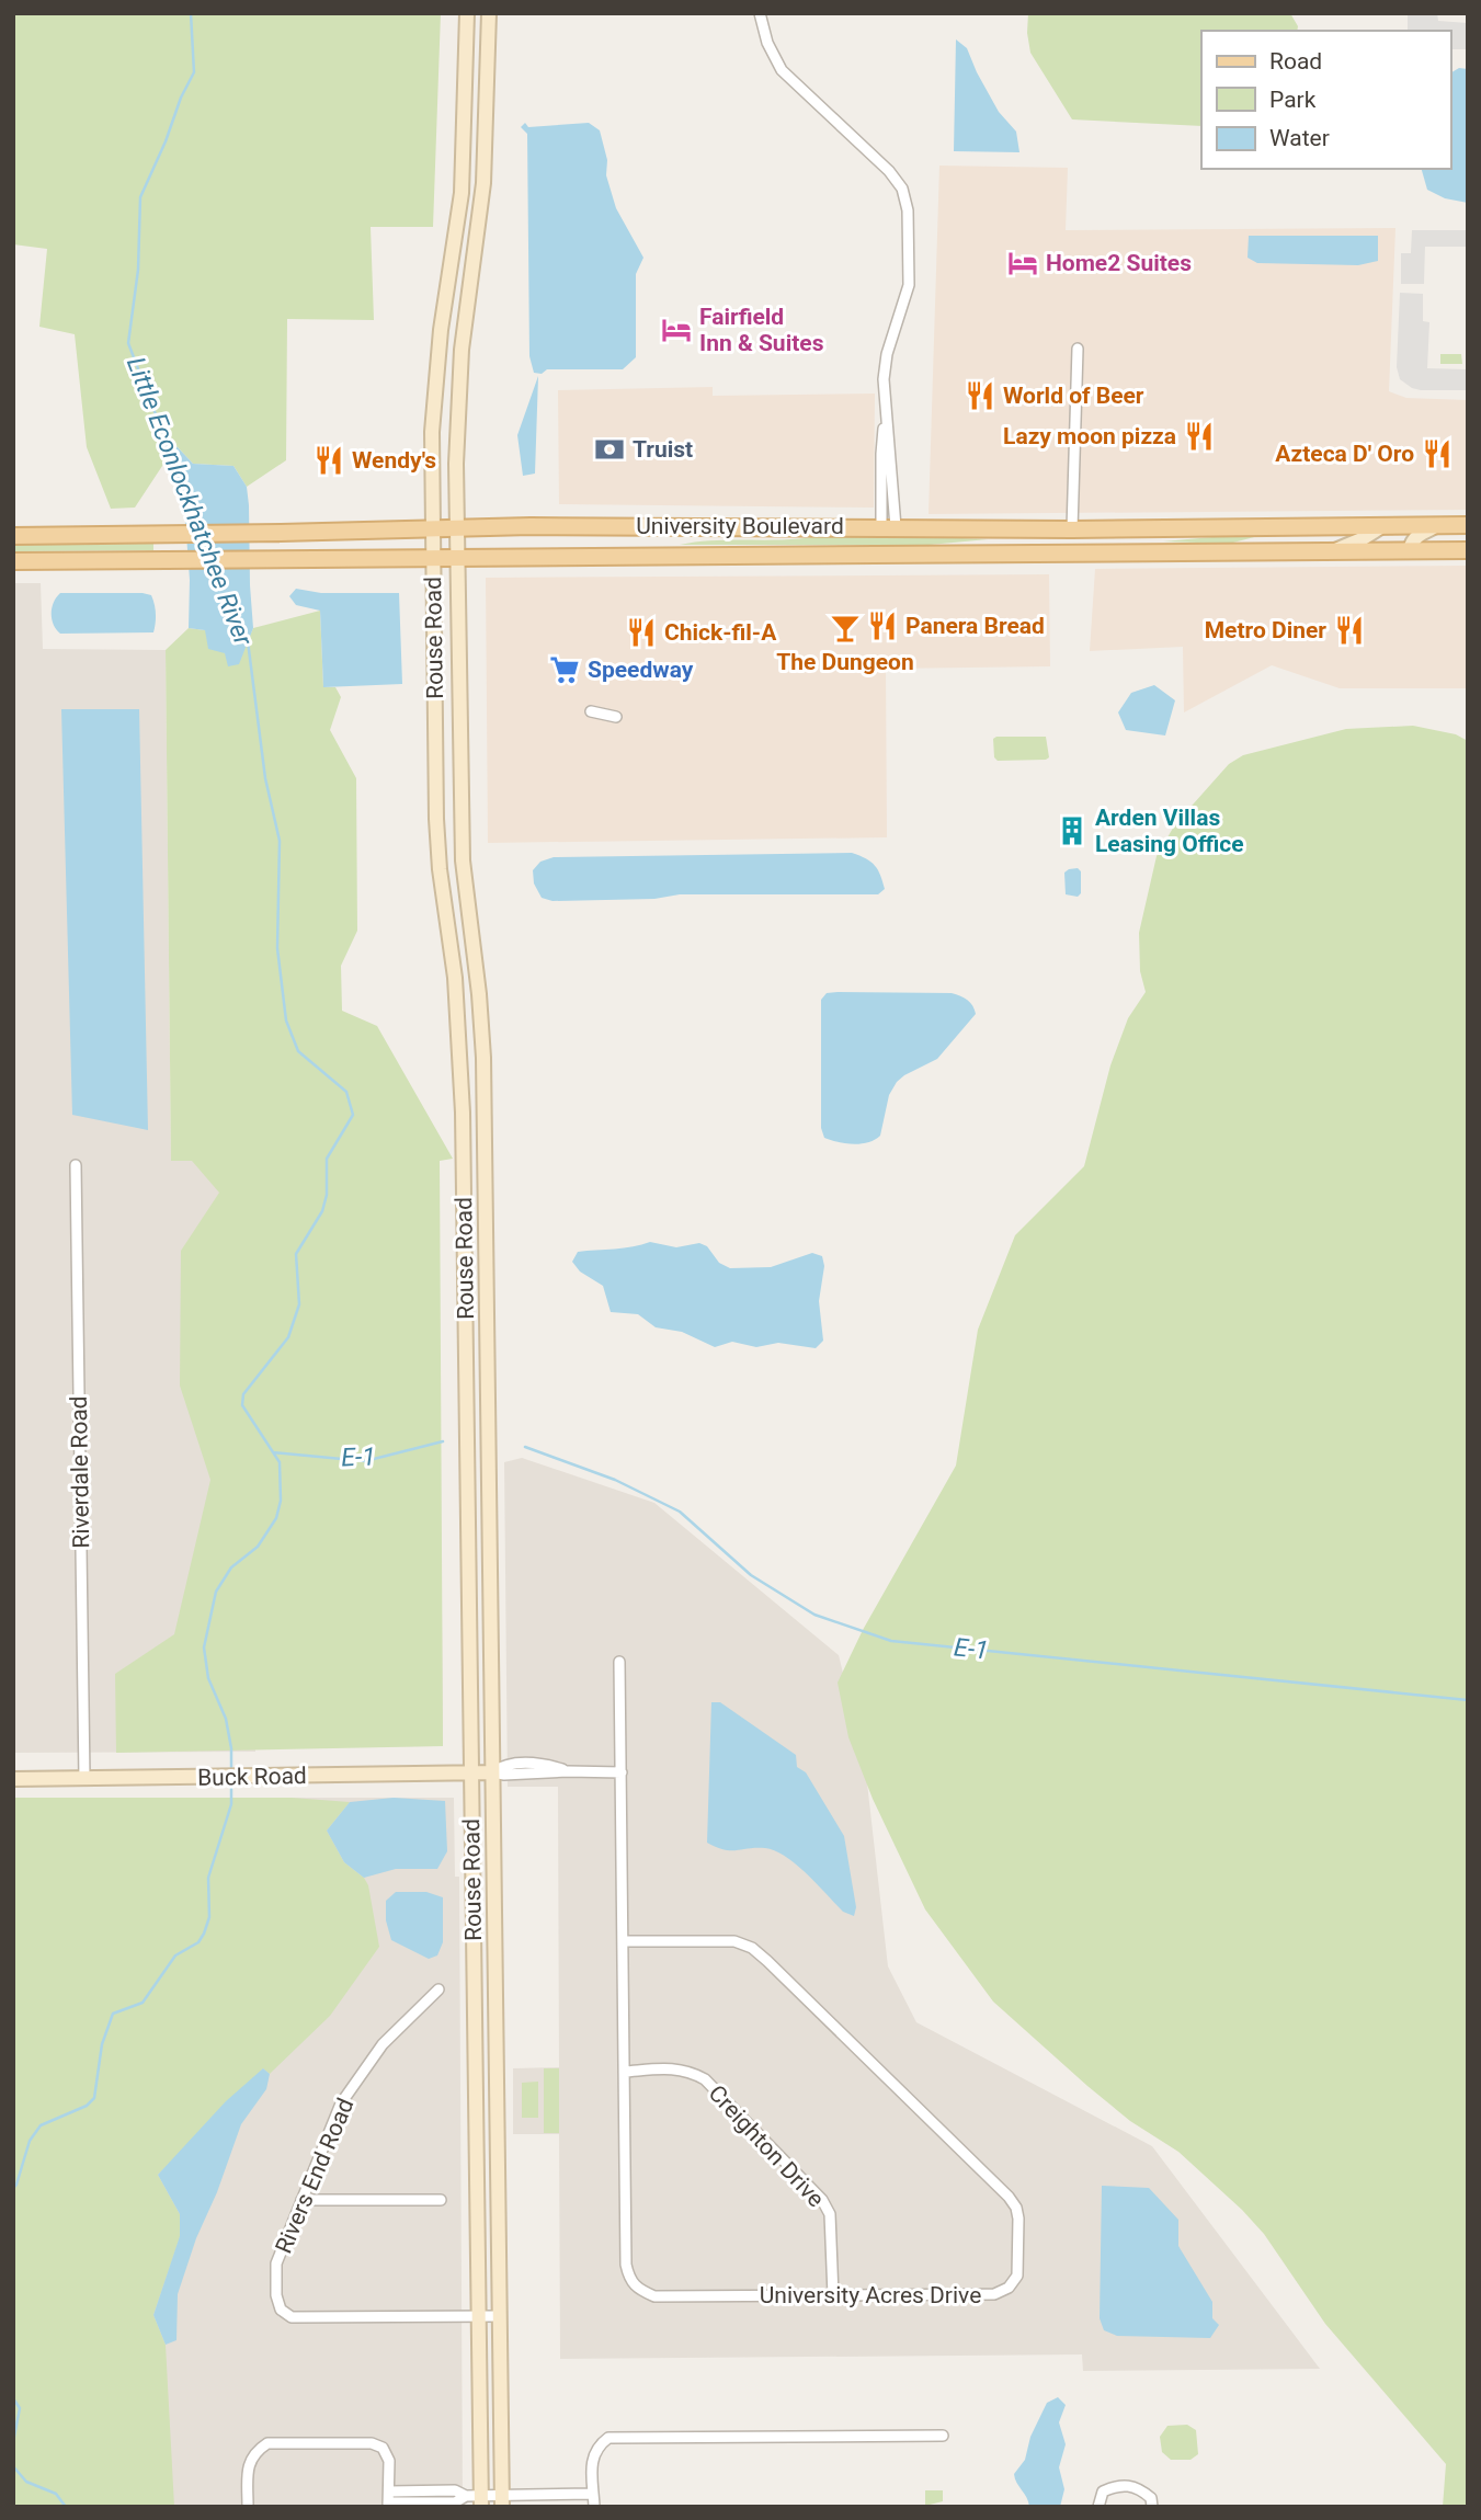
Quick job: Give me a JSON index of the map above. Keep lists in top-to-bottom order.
{
  "streets": {
    "main road": ["University Boulevard"],
    "street": [
      "Rouse Road",
      "Riverdale Road",
      "Buck Road",
      "Creighton Drive",
      "Rivers End Road",
      "University Acres Drive"
    ]
  },
  "crossings": [
    ["University Boulevard", "Rouse Road"],
    ["Rouse Road", "Buck Road"],
    ["Rouse Road", "Rivers End Road"],
    ["Riverdale Road", "Buck Road"],
    ["Buck Road", "University Acres Drive"],
    ["Creighton Drive", "University Acres Drive"]
  ],
  "water": ["Little Econlockhatchee River", "E-1"],
  "places": {
    "hotel": ["Home2 Suites", "Fairfield Inn & Suites"],
    "restaurant": [
      "World of Beer",
      "Lazy moon pizza",
      "Azteca D' Oro",
      "Wendy's",
      "Panera Bread",
      "Metro Diner",
      "Chick-fil-A"
    ],
    "bank": ["Truist"],
    "bar": ["The Dungeon"],
    "supermarket": ["Speedway"],
    "building": ["Arden Villas Leasing Office"]
  },
  "legend": ["Road", "Park", "Water"]
}
